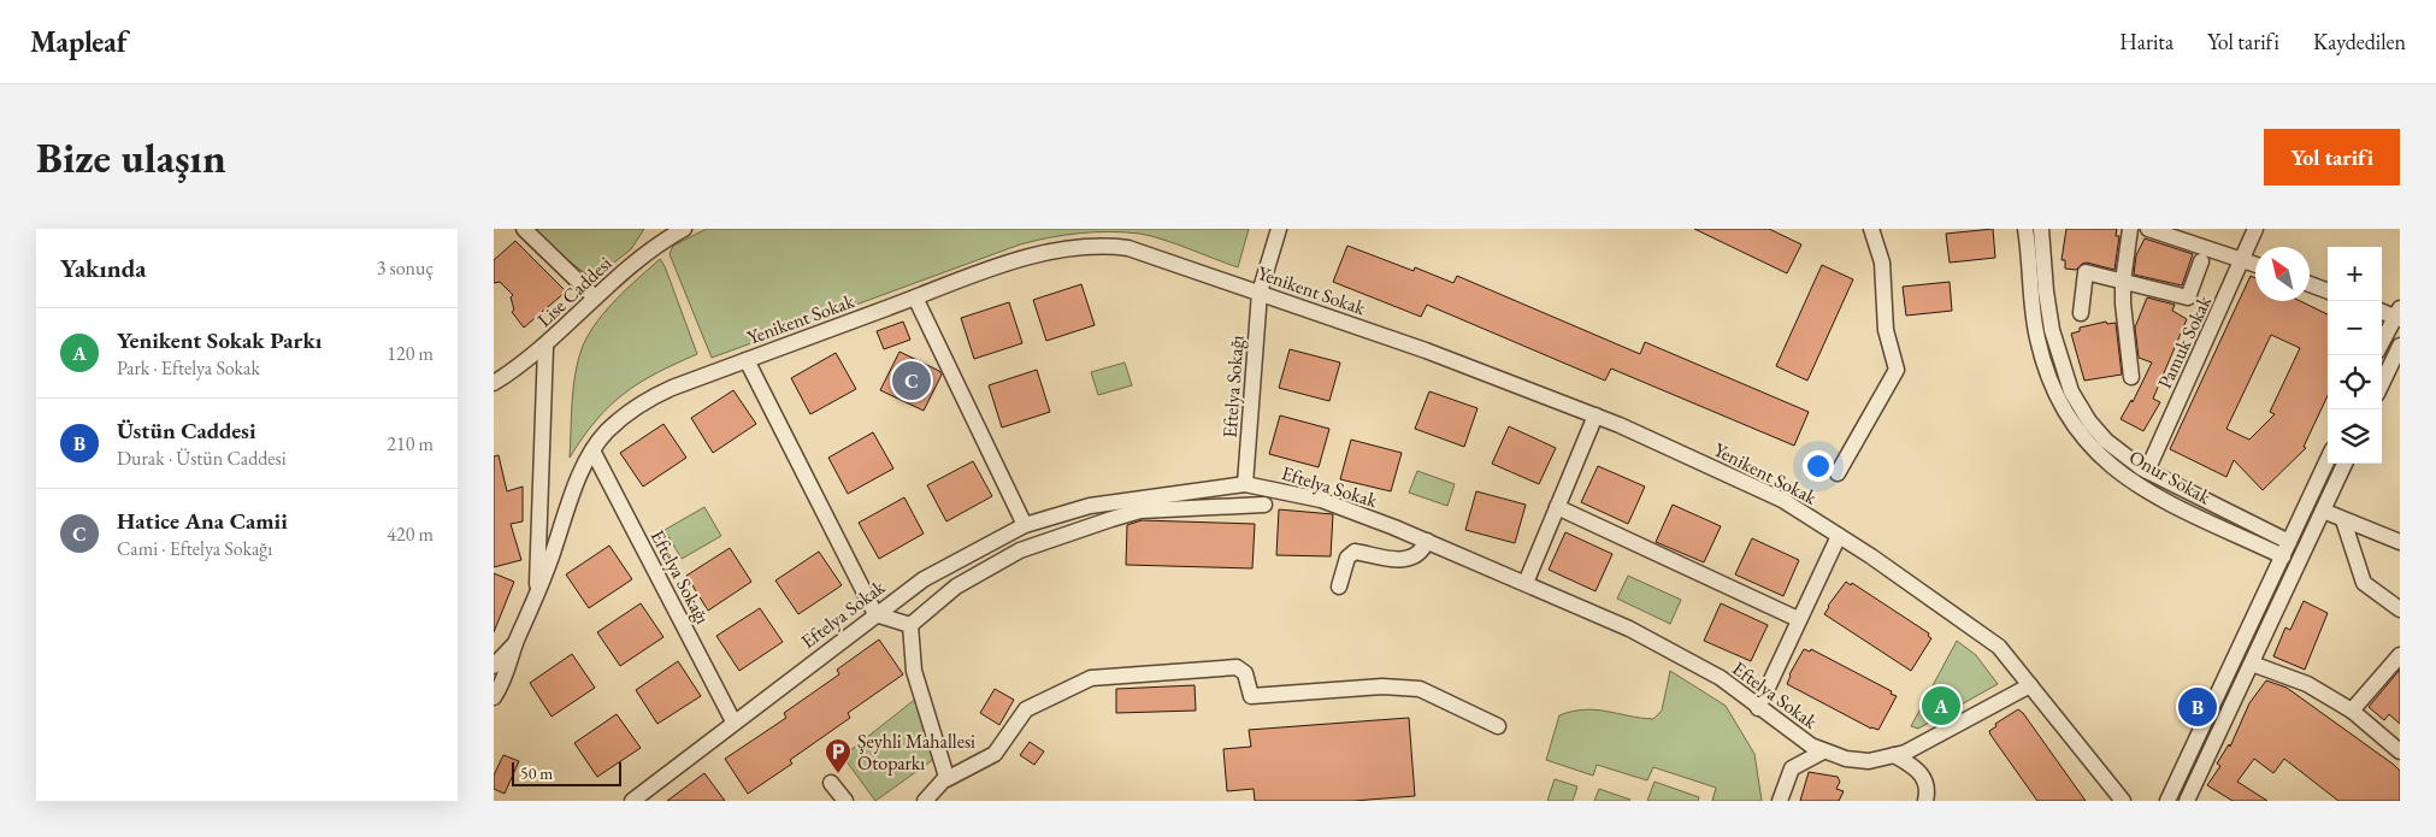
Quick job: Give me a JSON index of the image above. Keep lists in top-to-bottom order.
{
  "streets": {
    "street": [
      "Yenikent Sokak",
      "Lise Caddesi",
      "Pamuk Sokak",
      "Eftelya Sokağı",
      "Onur Sokak",
      "Eftelya Sokak"
    ]
  },
  "crossings": [
    ["Yenikent Sokak", "Eftelya Sokağı"],
    ["Yenikent Sokak", "Eftelya Sokak"],
    ["Pamuk Sokak", "Onur Sokak"],
    ["Eftelya Sokağı", "Eftelya Sokak"]
  ],
  "places": {
    "parking": ["Şeyhli Mahallesi Otoparkı"]
  },
  "scale_bar": "50 m",
  "north": "top left",
  "page": {
    "header": "Mapleaf",
    "nav": ["Harita", "Yol tarifi", "Kaydedilen"],
    "buttons": "Yol tarifi",
    "title": "Bize ulaşın",
    "heading": ["Yakında", "3 sonuç"],
    "map_buttons": ["+", "−"],
    "list": [
      {
        "mark": "A",
        "name": "Yenikent Sokak Parkı",
        "note": "Park · Eftelya Sokak",
        "value": "120 m"
      },
      {
        "mark": "B",
        "name": "Üstün Caddesi",
        "note": "Durak · Üstün Caddesi",
        "value": "210 m"
      },
      {
        "mark": "C",
        "name": "Hatice Ana Camii",
        "note": "Cami · Eftelya Sokağı",
        "value": "420 m"
      }
    ],
    "pins": ["C", "A", "B"],
    "scale": "50 m"
  }
}
